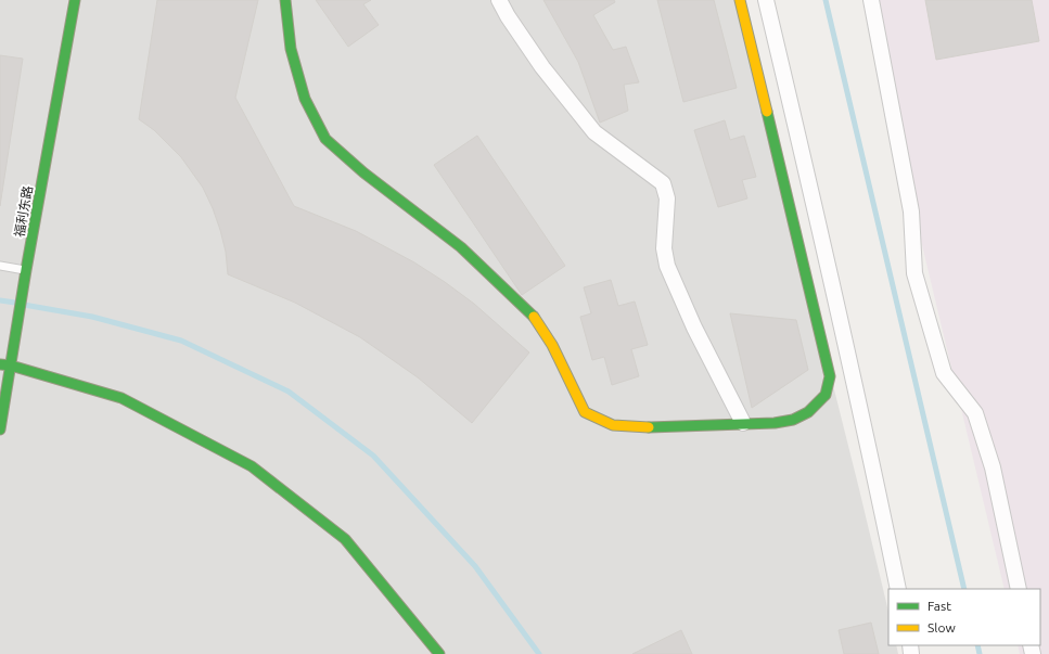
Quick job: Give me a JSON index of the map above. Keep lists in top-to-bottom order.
{
  "streets": {
    "street": ["福利东路"]
  },
  "legend": ["Fast", "Slow"]
}
